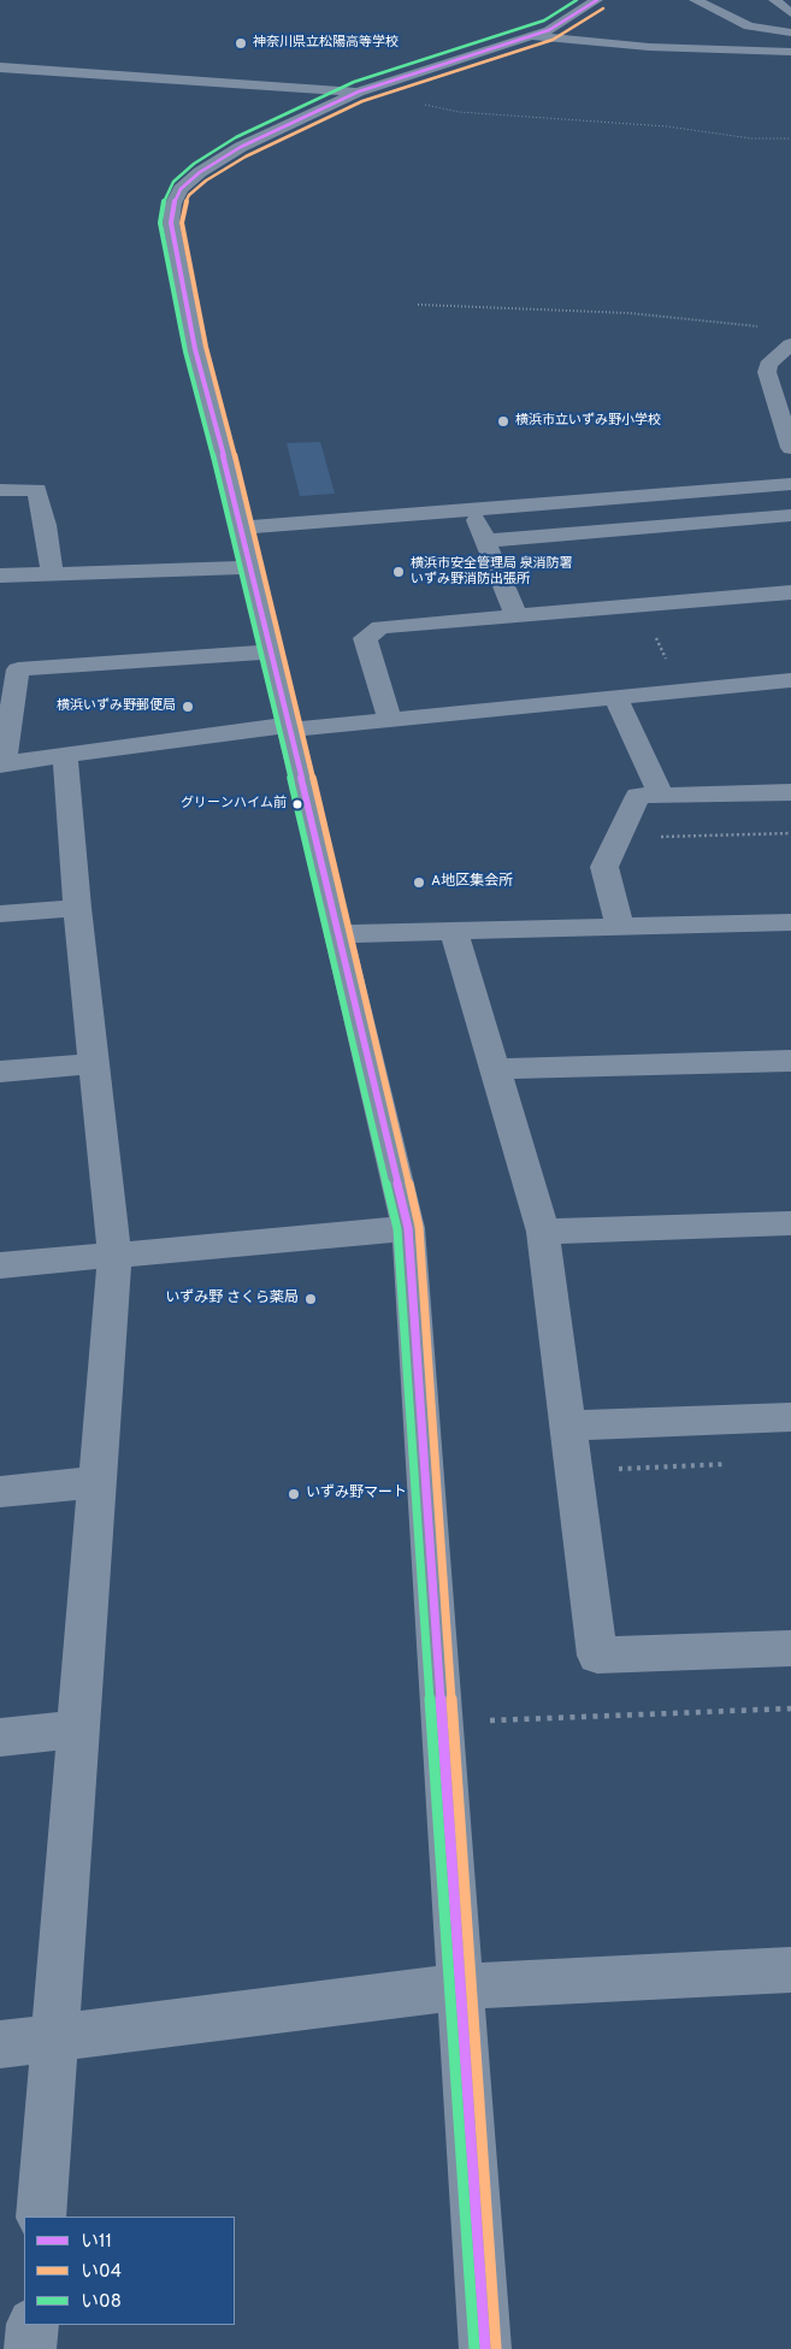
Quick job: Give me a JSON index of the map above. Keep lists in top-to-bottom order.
{
  "places": [
    "神奈川県立松陽高等学校",
    "横浜市立いずみ野小学校",
    "横浜市安全管理局 泉消防署 いずみ野消防出張所",
    "横浜いずみ野郵便局",
    "グリーンハイム前",
    "A地区集会所",
    "いずみ野 さくら薬局",
    "いずみ野マート"
  ],
  "lines": ["transit line い11", "transit line い08", "transit line い04"],
  "legend": ["い11", "い04", "い08"]
}
